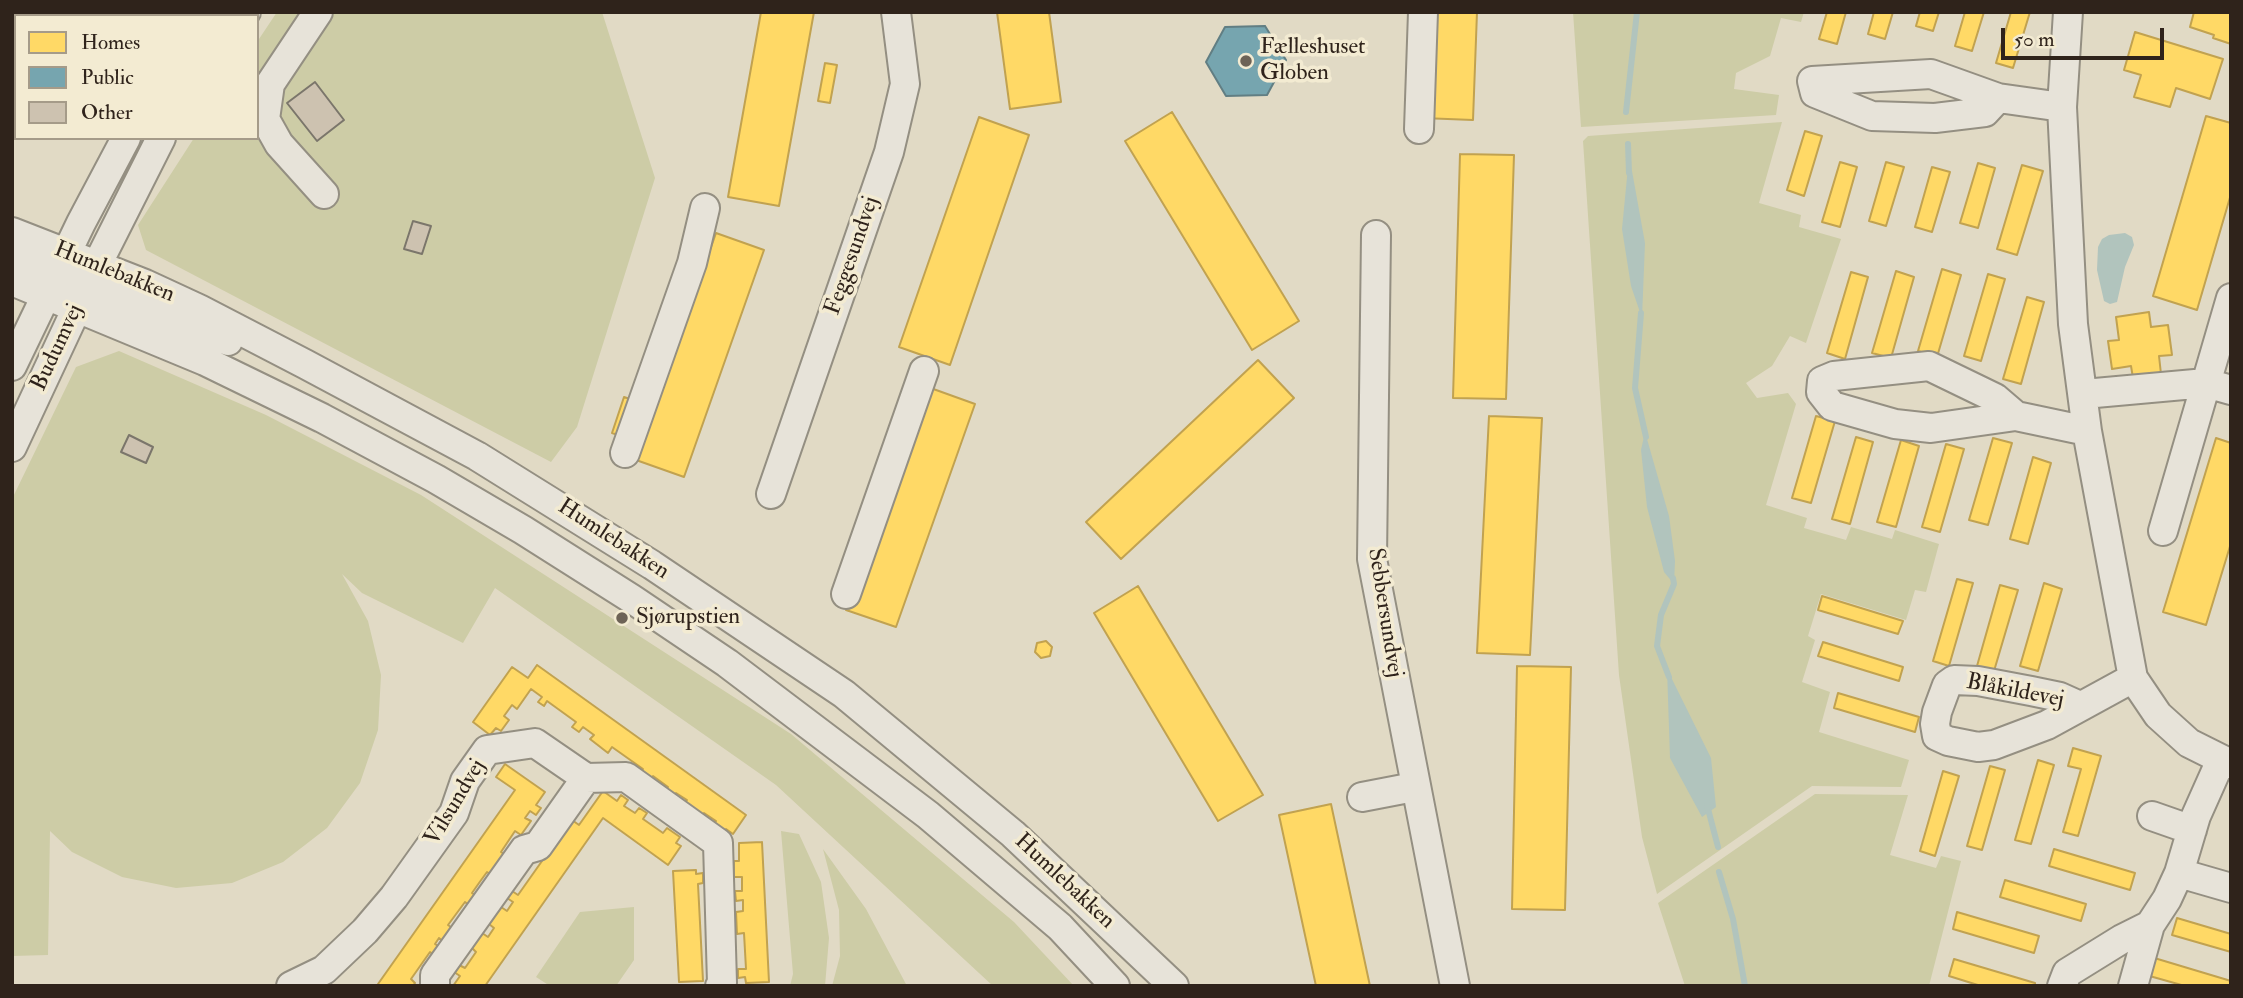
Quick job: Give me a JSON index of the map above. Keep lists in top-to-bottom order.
{
  "streets": {
    "street": [
      "Feggesundvej",
      "Humlebakken",
      "Budumvej",
      "Sebbersundvej",
      "Blåkildevej",
      "Vilsundvej"
    ]
  },
  "crossings": [
    ["Humlebakken", "Budumvej"]
  ],
  "places": ["Fælleshuset Globen", "Sjørupstien"],
  "legend": ["Homes", "Public", "Other"],
  "scale_bar": "50 m"
}
